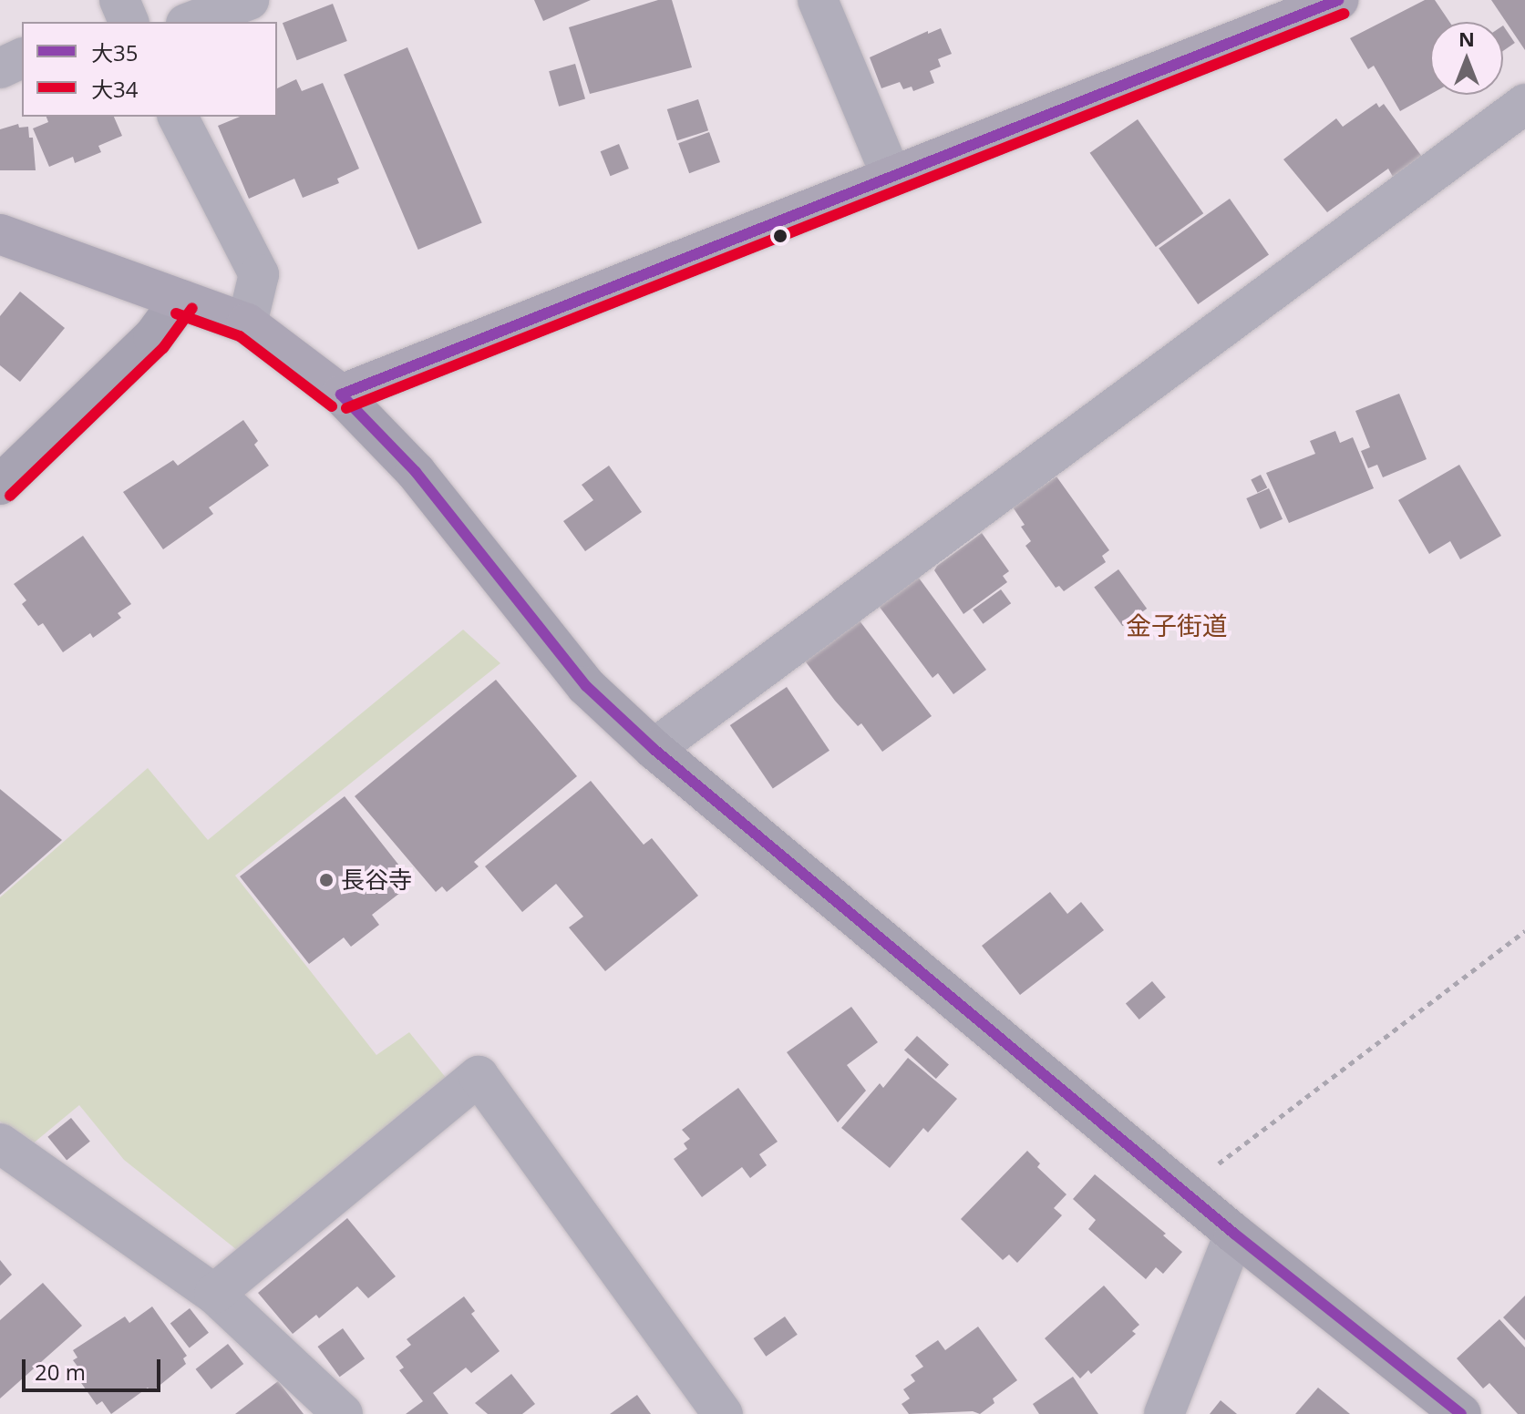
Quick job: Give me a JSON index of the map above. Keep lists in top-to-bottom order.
{
  "districts": ["金子街道"],
  "places": ["長谷寺"],
  "lines": ["transit line 大35", "transit line 大34"],
  "legend": ["大35", "大34"],
  "scale_bar": "20 m",
  "north": "top"
}
